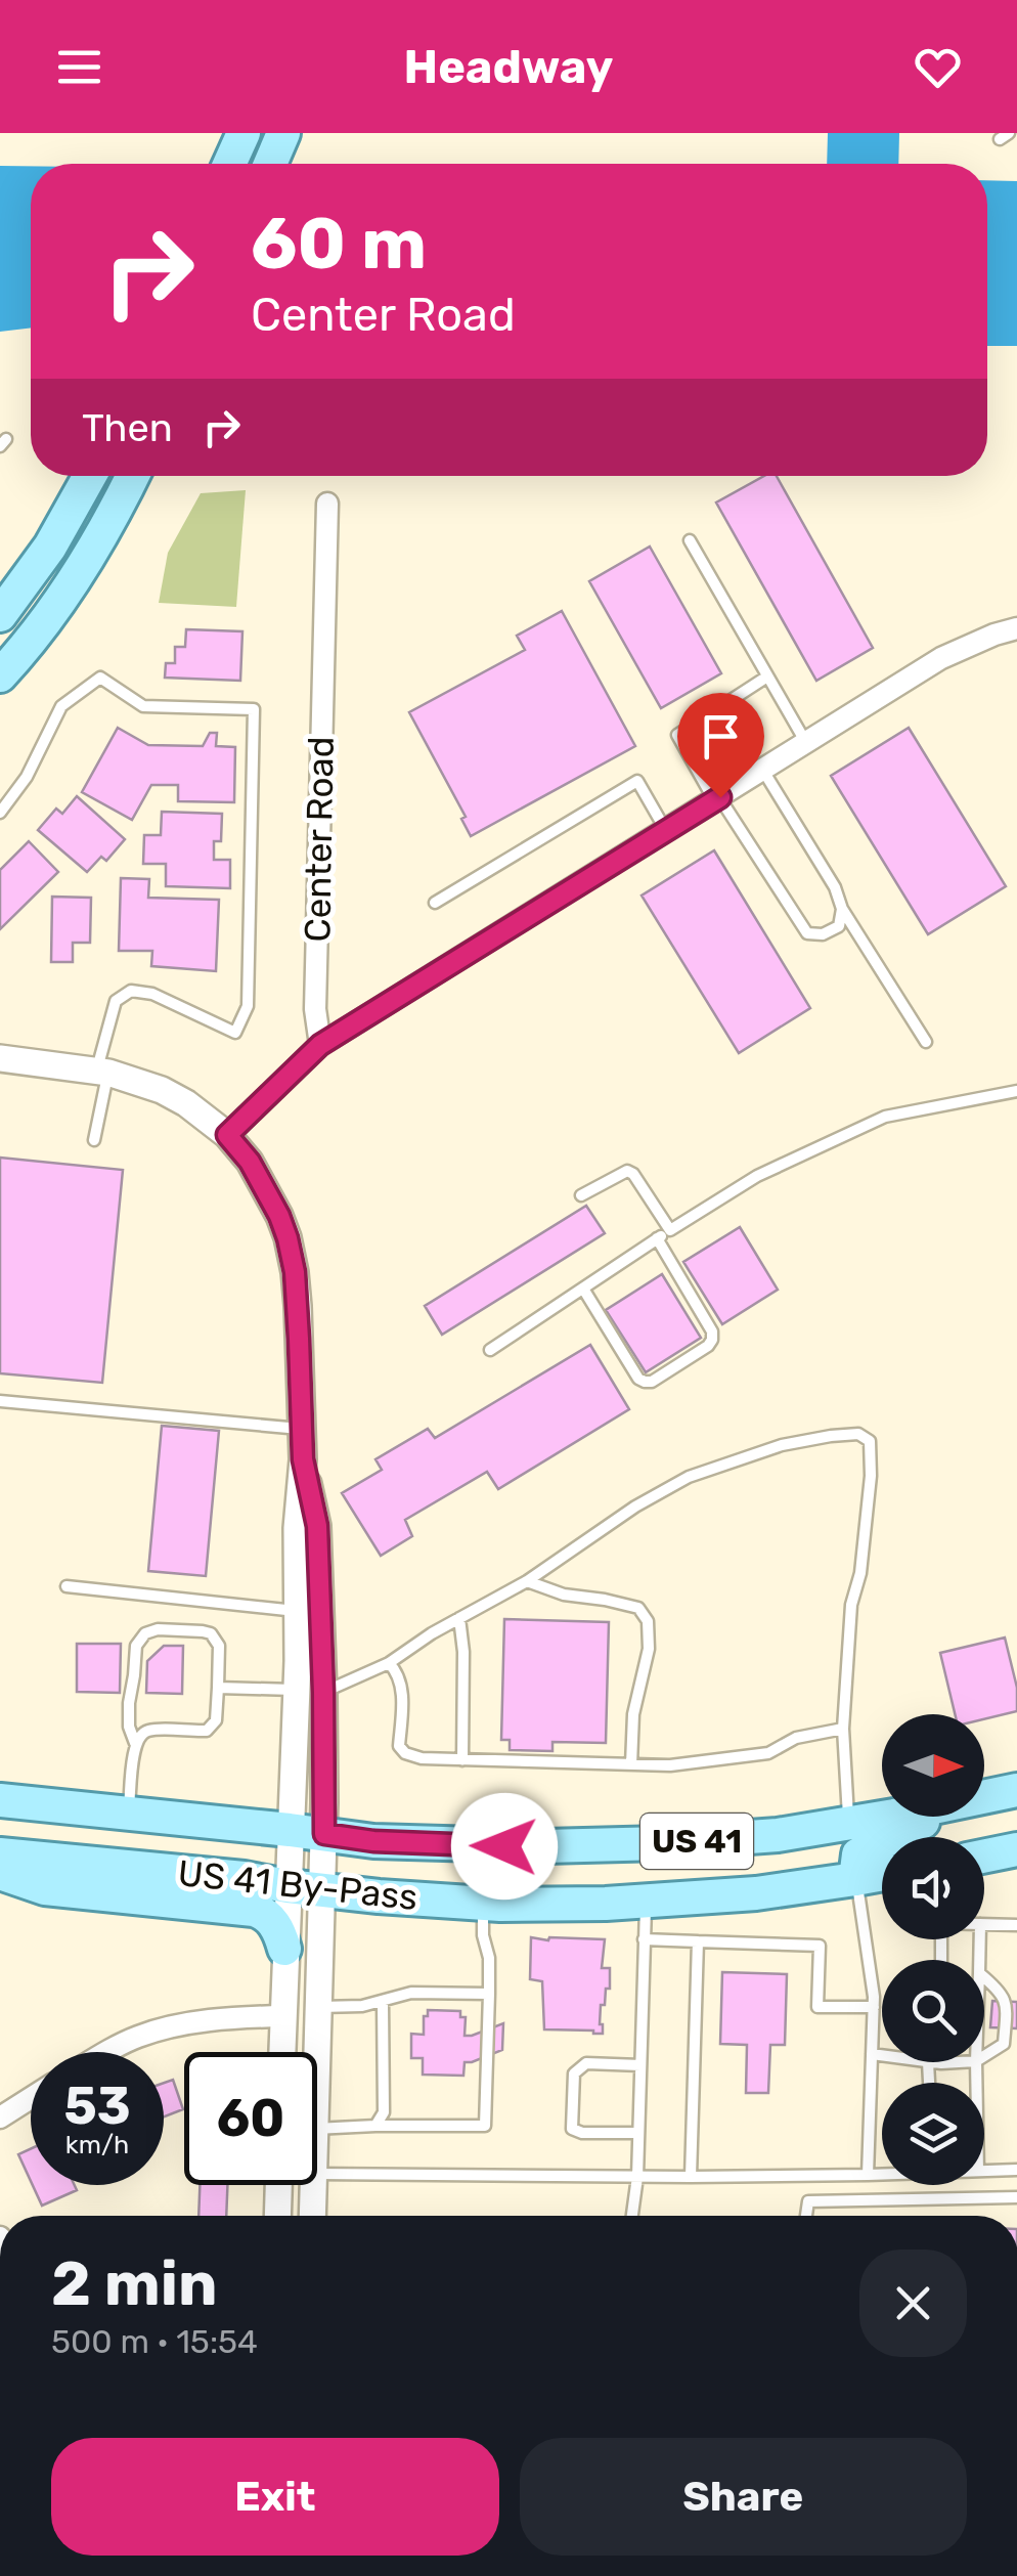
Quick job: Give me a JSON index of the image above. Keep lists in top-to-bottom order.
{
  "streets": {
    "main road": ["US 41", "US 41 By-Pass"],
    "street": ["Center Road"]
  },
  "north": "right",
  "page": {
    "header": "Headway",
    "turn": ["60 m", "Center Road"],
    "then": "Then",
    "speed": "53 km/h",
    "limit": "60",
    "heading": ["2 min", "500 m · 15:54"],
    "buttons": ["Exit", "Share"]
  }
}
